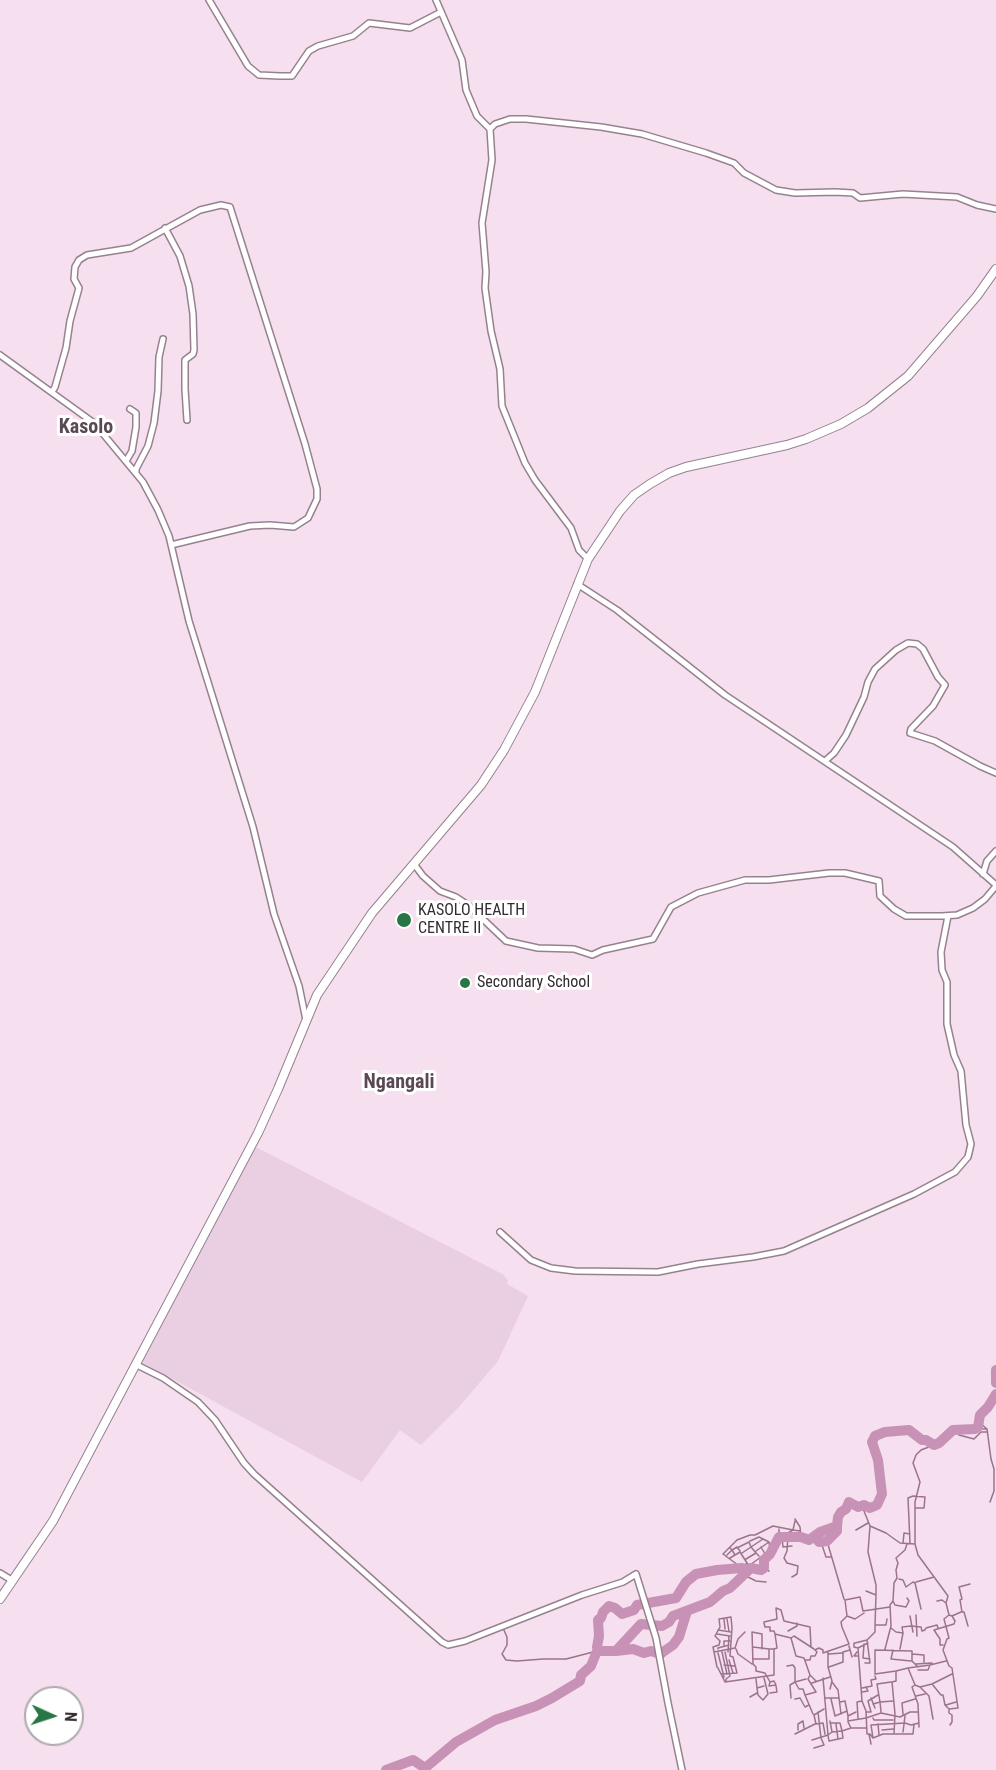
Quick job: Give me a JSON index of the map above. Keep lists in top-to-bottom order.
{
  "districts": ["Kasolo", "Ngangali"],
  "places": ["KASOLO HEALTH CENTRE II", "Secondary School"],
  "north": "right"
}
